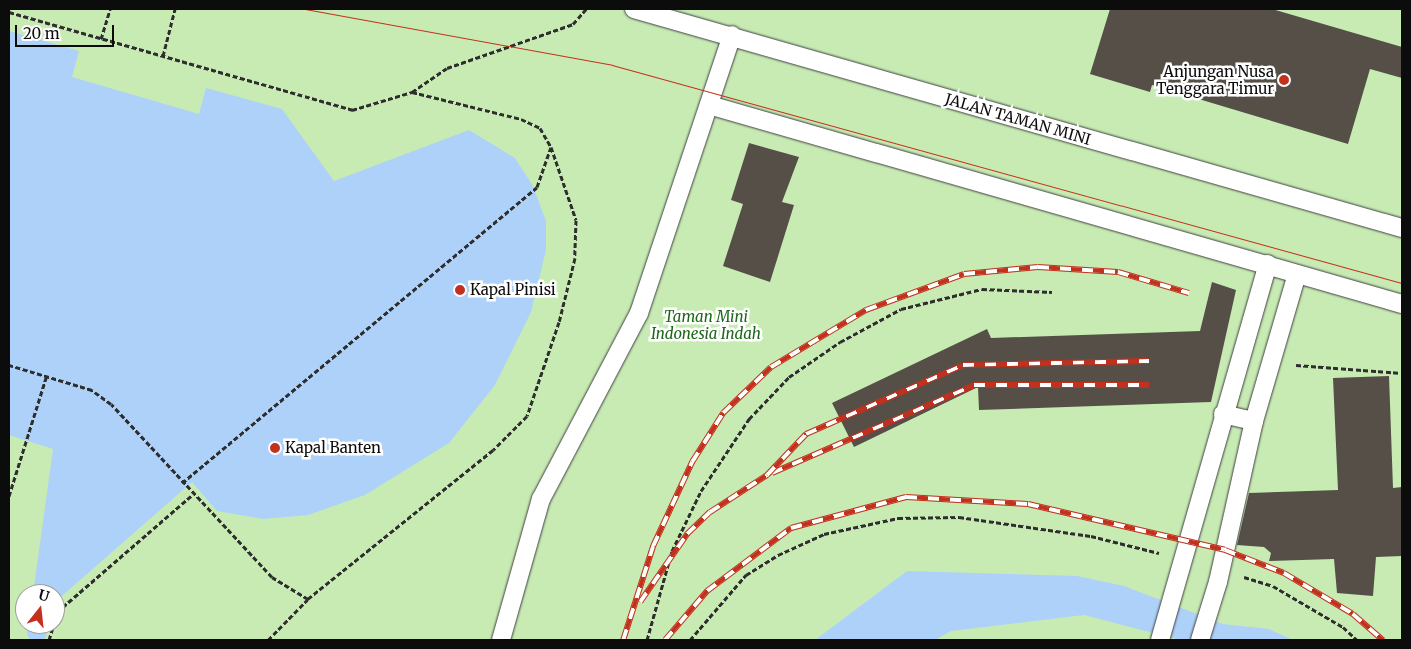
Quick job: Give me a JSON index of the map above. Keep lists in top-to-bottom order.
{
  "streets": {
    "lane": ["JALAN TAMAN MINI"]
  },
  "parks": ["Taman Mini Indonesia Indah"],
  "places": ["Anjungan Nusa Tenggara Timur", "Kapal Pinisi", "Kapal Banten"],
  "scale_bar": "20 m",
  "north": "top"
}
